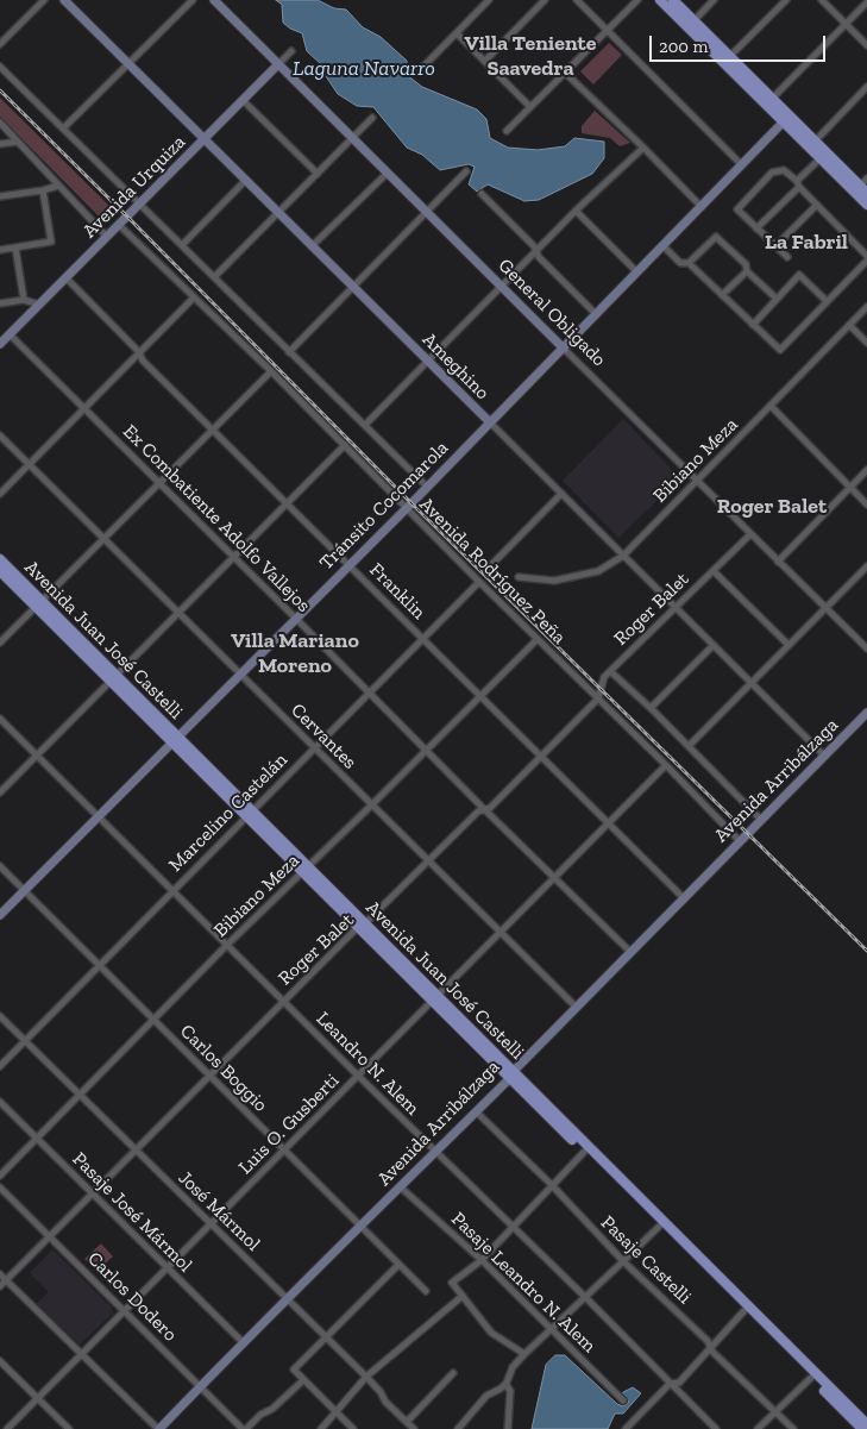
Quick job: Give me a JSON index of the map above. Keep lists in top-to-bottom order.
{
  "streets": {
    "main road": ["Avenida Juan José Castelli"],
    "street": [
      "Avenida Urquiza",
      "General Obligado",
      "Ameghino",
      "Bibiano Meza",
      "Tránsito Cocomarola",
      "Ex Combatiente Adolfo Vallejos",
      "Avenida Rodríguez Peña",
      "Franklin",
      "Roger Balet",
      "Cervantes",
      "Avenida Arribálzaga",
      "Marcelino Castelán",
      "Leandro N. Alem",
      "Carlos Boggio",
      "Luis O. Gusberti",
      "José Mármol",
      "Pasaje José Mármol",
      "Pasaje Castelli",
      "Pasaje Leandro N. Alem",
      "Carlos Dodero"
    ]
  },
  "crossings": [
    ["Avenida Urquiza", "General Obligado"],
    ["Avenida Urquiza", "Ameghino"],
    ["Avenida Urquiza", "Ex Combatiente Adolfo Vallejos"],
    ["Avenida Urquiza", "Avenida Rodríguez Peña"],
    ["Avenida Urquiza", "Franklin"],
    ["General Obligado", "Bibiano Meza"],
    ["General Obligado", "Tránsito Cocomarola"],
    ["General Obligado", "Roger Balet"],
    ["Ameghino", "Bibiano Meza"],
    ["Ameghino", "Tránsito Cocomarola"],
    ["Ameghino", "Roger Balet"],
    ["Ameghino", "Avenida Arribálzaga"],
    ["Bibiano Meza", "Ex Combatiente Adolfo Vallejos"],
    ["Bibiano Meza", "Avenida Rodríguez Peña"],
    ["Bibiano Meza", "Franklin"],
    ["Bibiano Meza", "Avenida Juan José Castelli"],
    ["Bibiano Meza", "Cervantes"],
    ["Bibiano Meza", "Leandro N. Alem"],
    ["Bibiano Meza", "Carlos Boggio"],
    ["Bibiano Meza", "José Mármol"],
    ["Bibiano Meza", "Pasaje José Mármol"],
    ["Tránsito Cocomarola", "Ex Combatiente Adolfo Vallejos"],
    ["Tránsito Cocomarola", "Avenida Rodríguez Peña"],
    ["Tránsito Cocomarola", "Franklin"],
    ["Tránsito Cocomarola", "Avenida Juan José Castelli"],
    ["Tránsito Cocomarola", "Cervantes"],
    ["Tránsito Cocomarola", "Leandro N. Alem"],
    ["Tránsito Cocomarola", "Carlos Boggio"],
    ["Ex Combatiente Adolfo Vallejos", "Roger Balet"],
    ["Ex Combatiente Adolfo Vallejos", "Avenida Arribálzaga"],
    ["Ex Combatiente Adolfo Vallejos", "Marcelino Castelán"],
    ["Ex Combatiente Adolfo Vallejos", "Luis O. Gusberti"],
    ["Avenida Rodríguez Peña", "Roger Balet"],
    ["Avenida Rodríguez Peña", "Avenida Arribálzaga"],
    ["Avenida Rodríguez Peña", "Marcelino Castelán"],
    ["Avenida Rodríguez Peña", "Luis O. Gusberti"],
    ["Franklin", "Roger Balet"],
    ["Franklin", "Avenida Arribálzaga"],
    ["Franklin", "Marcelino Castelán"],
    ["Franklin", "Luis O. Gusberti"],
    ["Roger Balet", "Avenida Juan José Castelli"],
    ["Roger Balet", "Cervantes"],
    ["Roger Balet", "Leandro N. Alem"],
    ["Roger Balet", "Carlos Boggio"],
    ["Roger Balet", "José Mármol"],
    ["Roger Balet", "Pasaje José Mármol"],
    ["Roger Balet", "Carlos Dodero"],
    ["Avenida Juan José Castelli", "Avenida Arribálzaga"],
    ["Avenida Juan José Castelli", "Marcelino Castelán"],
    ["Avenida Juan José Castelli", "Luis O. Gusberti"],
    ["Cervantes", "Avenida Arribálzaga"],
    ["Cervantes", "Marcelino Castelán"],
    ["Cervantes", "Luis O. Gusberti"],
    ["Avenida Arribálzaga", "Leandro N. Alem"],
    ["Avenida Arribálzaga", "Carlos Boggio"],
    ["Avenida Arribálzaga", "José Mármol"],
    ["Avenida Arribálzaga", "Pasaje José Mármol"],
    ["Avenida Arribálzaga", "Pasaje Castelli"],
    ["Avenida Arribálzaga", "Pasaje Leandro N. Alem"],
    ["Avenida Arribálzaga", "Carlos Dodero"],
    ["Marcelino Castelán", "Leandro N. Alem"],
    ["Marcelino Castelán", "Carlos Boggio"],
    ["Marcelino Castelán", "José Mármol"],
    ["Leandro N. Alem", "Luis O. Gusberti"],
    ["Carlos Boggio", "Luis O. Gusberti"],
    ["Luis O. Gusberti", "José Mármol"],
    ["Luis O. Gusberti", "Pasaje José Mármol"],
    ["Luis O. Gusberti", "Carlos Dodero"]
  ],
  "districts": [
    "Villa Teniente Saavedra",
    "La Fabril",
    "Roger Balet",
    "Villa Mariano Moreno"
  ],
  "water": ["Laguna Navarro"],
  "scale_bar": "200 m"
}
